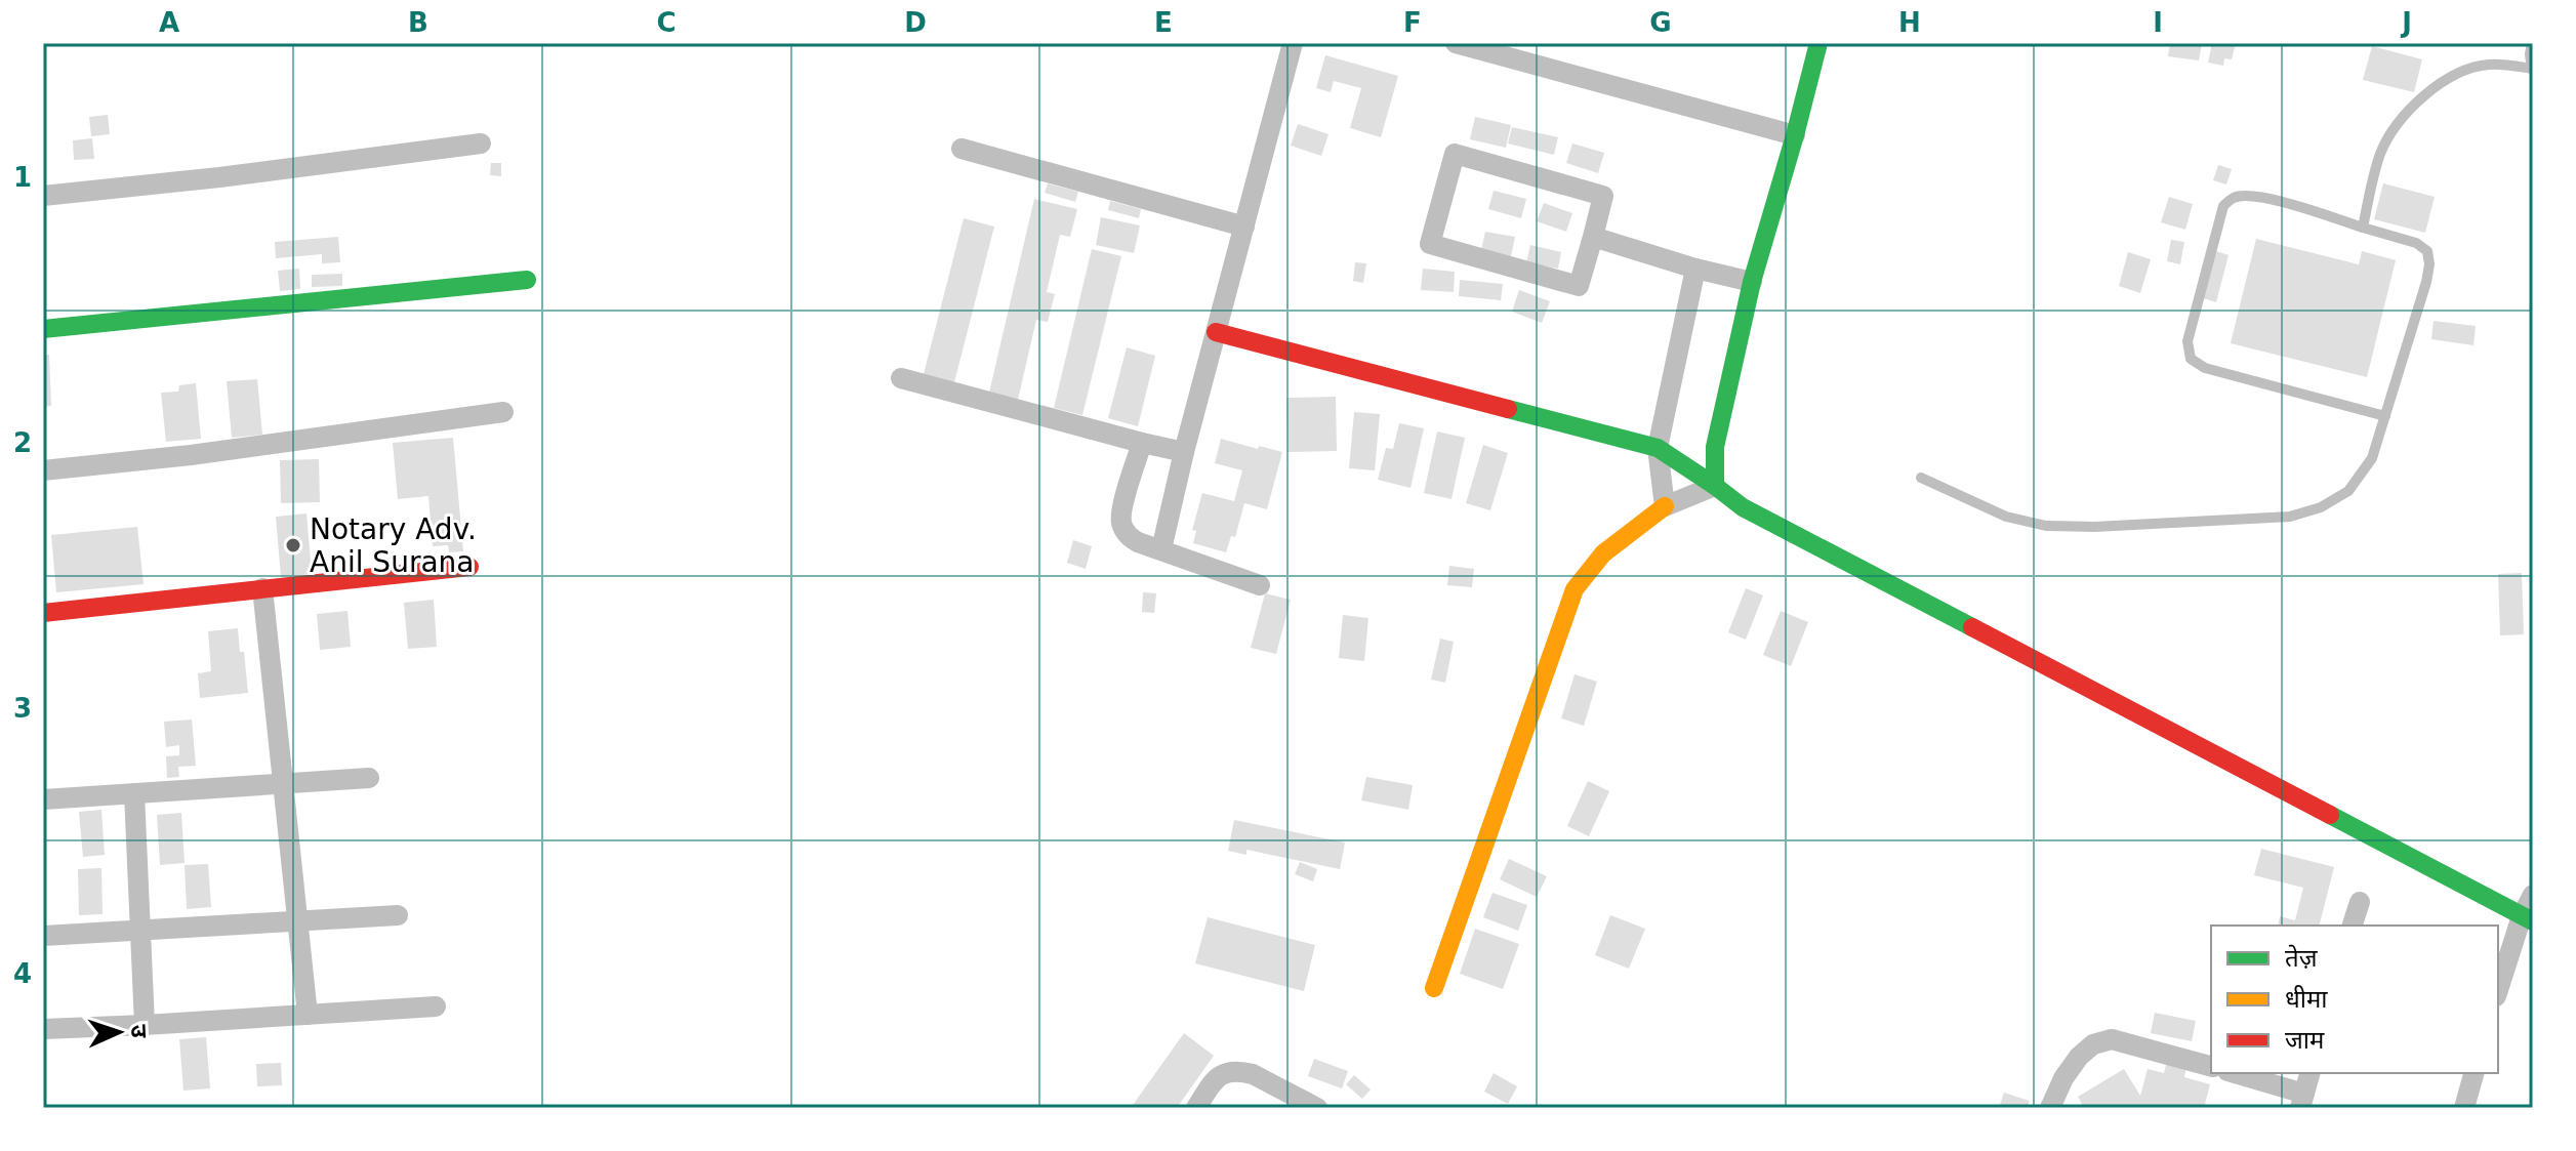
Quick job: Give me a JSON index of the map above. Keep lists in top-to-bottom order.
{
  "places": ["Notary Adv. Anil Surana"],
  "legend": ["तेज़", "धीमा", "जाम"],
  "north": "right",
  "grid": {
    "columns": [
      "A",
      "B",
      "C",
      "D",
      "E",
      "F",
      "G",
      "H",
      "I",
      "J"
    ],
    "rows": [
      "1",
      "2",
      "3",
      "4"
    ]
  }
}
